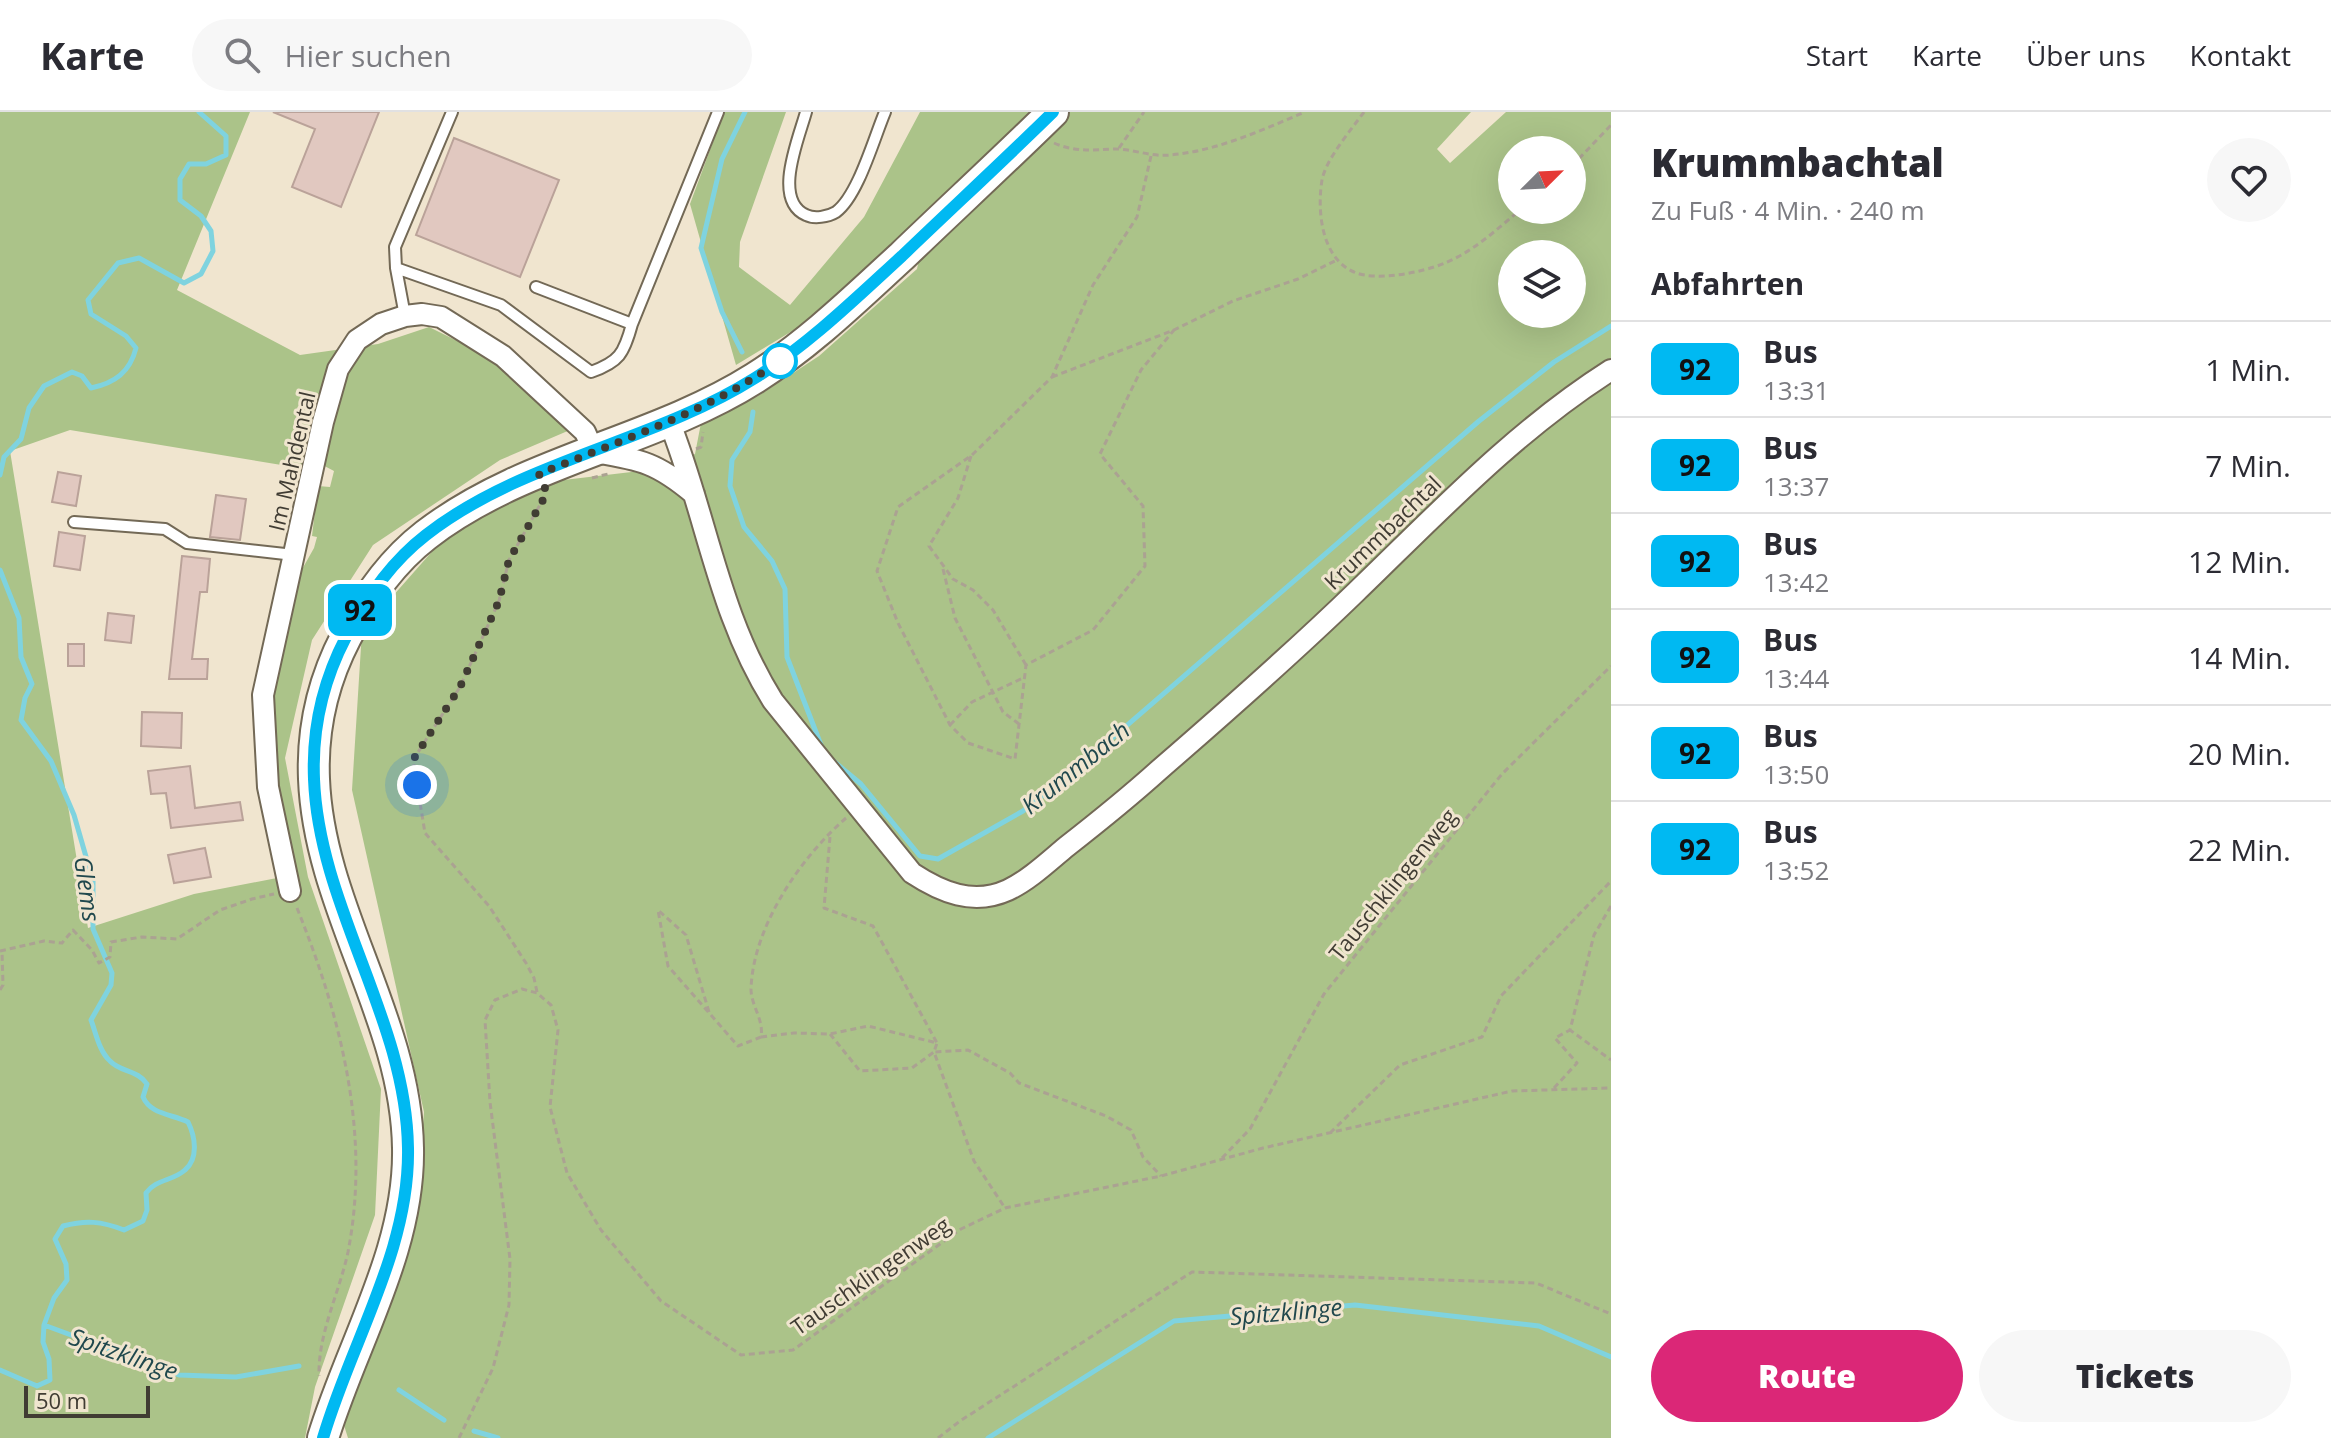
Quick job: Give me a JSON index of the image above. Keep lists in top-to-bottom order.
{
  "streets": {
    "street": ["Im Mahdental", "Krummbachtal"],
    "path": ["Tauschklingenweg"]
  },
  "water": ["Krummbach", "Glems", "Spitzklinge"],
  "lines": ["bus line 92"],
  "scale_bar": "50 m",
  "north": "top right",
  "page": {
    "header": "Karte",
    "search": "Hier suchen",
    "nav": [
      "Start",
      "Karte",
      "Über uns",
      "Kontakt"
    ],
    "on_map": "92",
    "heading": [
      ["Krummbachtal", "Zu Fuß · 4 Min. · 240 m"],
      "Abfahrten"
    ],
    "list": [
      {
        "mark": "92",
        "name": "Bus",
        "note": "13:31",
        "value": "1 Min."
      },
      {
        "mark": "92",
        "name": "Bus",
        "note": "13:37",
        "value": "7 Min."
      },
      {
        "mark": "92",
        "name": "Bus",
        "note": "13:42",
        "value": "12 Min."
      },
      {
        "mark": "92",
        "name": "Bus",
        "note": "13:44",
        "value": "14 Min."
      },
      {
        "mark": "92",
        "name": "Bus",
        "note": "13:50",
        "value": "20 Min."
      },
      {
        "mark": "92",
        "name": "Bus",
        "note": "13:52",
        "value": "22 Min."
      }
    ],
    "buttons": ["Route", "Tickets"],
    "scale": "50 m"
  }
}
